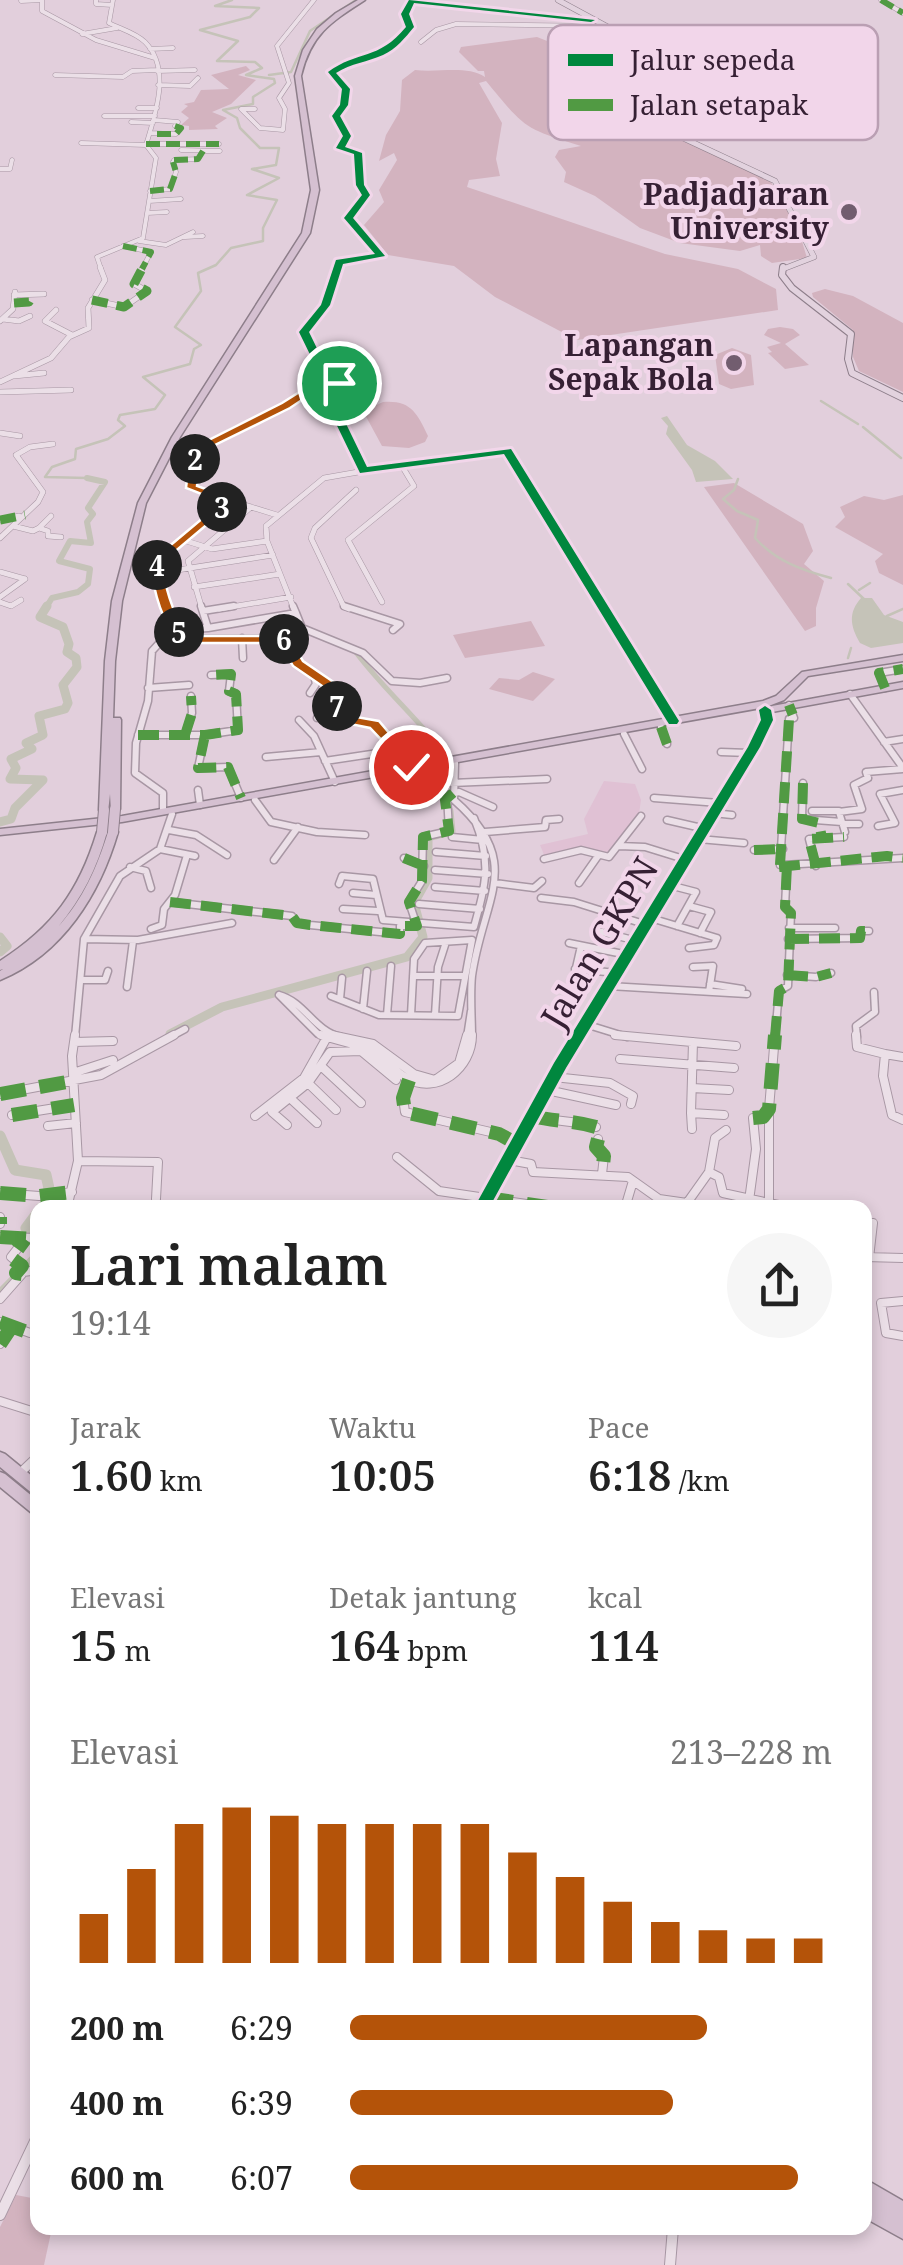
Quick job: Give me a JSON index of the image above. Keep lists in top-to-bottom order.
{
  "streets": {
    "street": ["Jalan GKPN"]
  },
  "places": ["Padjadjaran University", "Lapangan Sepak Bola"],
  "legend": ["Jalur sepeda", "Jalan setapak"],
  "page": {
    "pins": [
      "2",
      "3",
      "4",
      "5",
      "6",
      "7"
    ],
    "heading": ["Lari malam", "19:14"],
    "stats": [
      ["Jarak", "1.60 km"],
      ["Waktu", "10:05"],
      ["Pace", "6:18 /km"],
      ["Elevasi", "15 m"],
      ["Detak jantung", "164 bpm"],
      ["kcal", "114"]
    ],
    "chart": ["Elevasi", "213–228 m"],
    "list": [
      {
        "name": "200 m",
        "note": "6:29"
      },
      {
        "name": "400 m",
        "note": "6:39"
      },
      {
        "name": "600 m",
        "note": "6:07"
      }
    ]
  }
}
